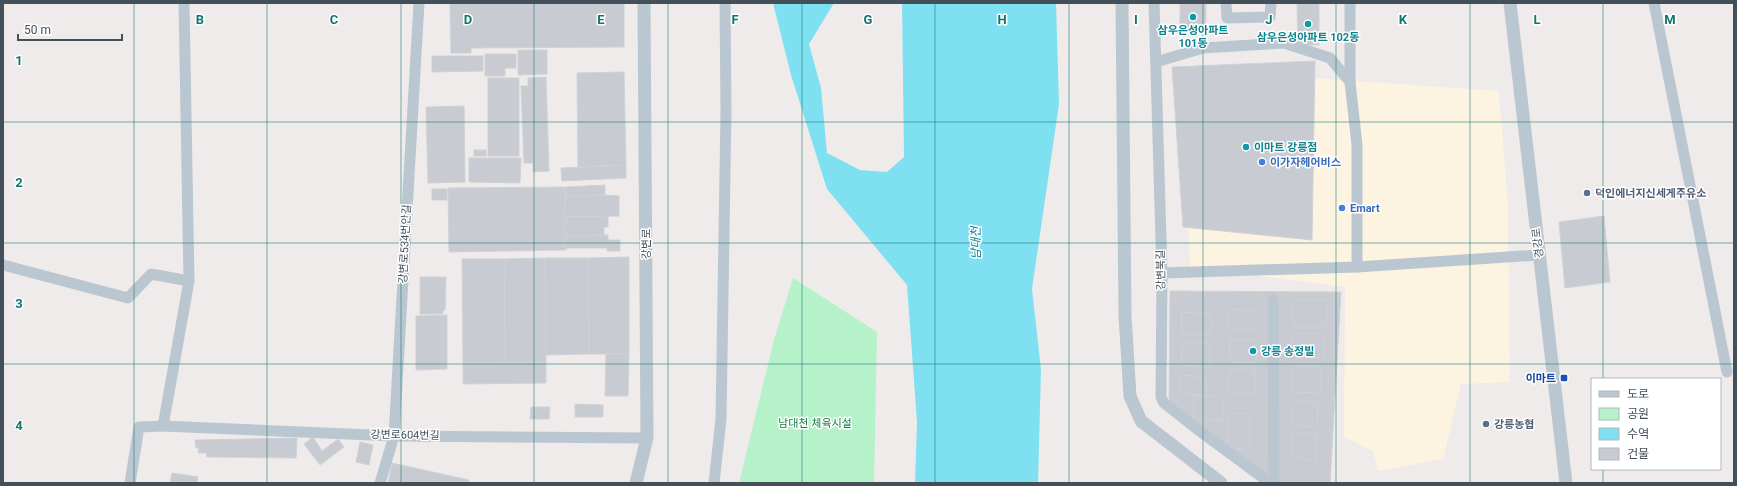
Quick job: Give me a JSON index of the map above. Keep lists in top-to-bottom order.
{
  "streets": {
    "street": [
      "경강로",
      "강변로534번안길",
      "강변로",
      "강변북길",
      "강변로604번길"
    ]
  },
  "crossings": [
    ["강변로534번안길", "강변로604번길"],
    ["강변로", "강변로604번길"]
  ],
  "water": ["남대천"],
  "parks": ["남대천 체육시설"],
  "places": {
    "other": [
      "삼우은성아파트 101동",
      "삼우은성아파트 102동",
      "이마트 강릉점",
      "이가자헤어비스",
      "덕인에너지신세게주유소",
      "Emart",
      "강릉 송정빌",
      "강릉농협"
    ],
    "transit": ["이마트"]
  },
  "legend": [
    "도로",
    "공원",
    "수역",
    "건물"
  ],
  "scale_bar": "50 m",
  "grid": {
    "columns": [
      "B",
      "C",
      "D",
      "E",
      "F",
      "G",
      "H",
      "I",
      "J",
      "K",
      "L",
      "M"
    ],
    "rows": [
      "1",
      "2",
      "3",
      "4"
    ]
  }
}
